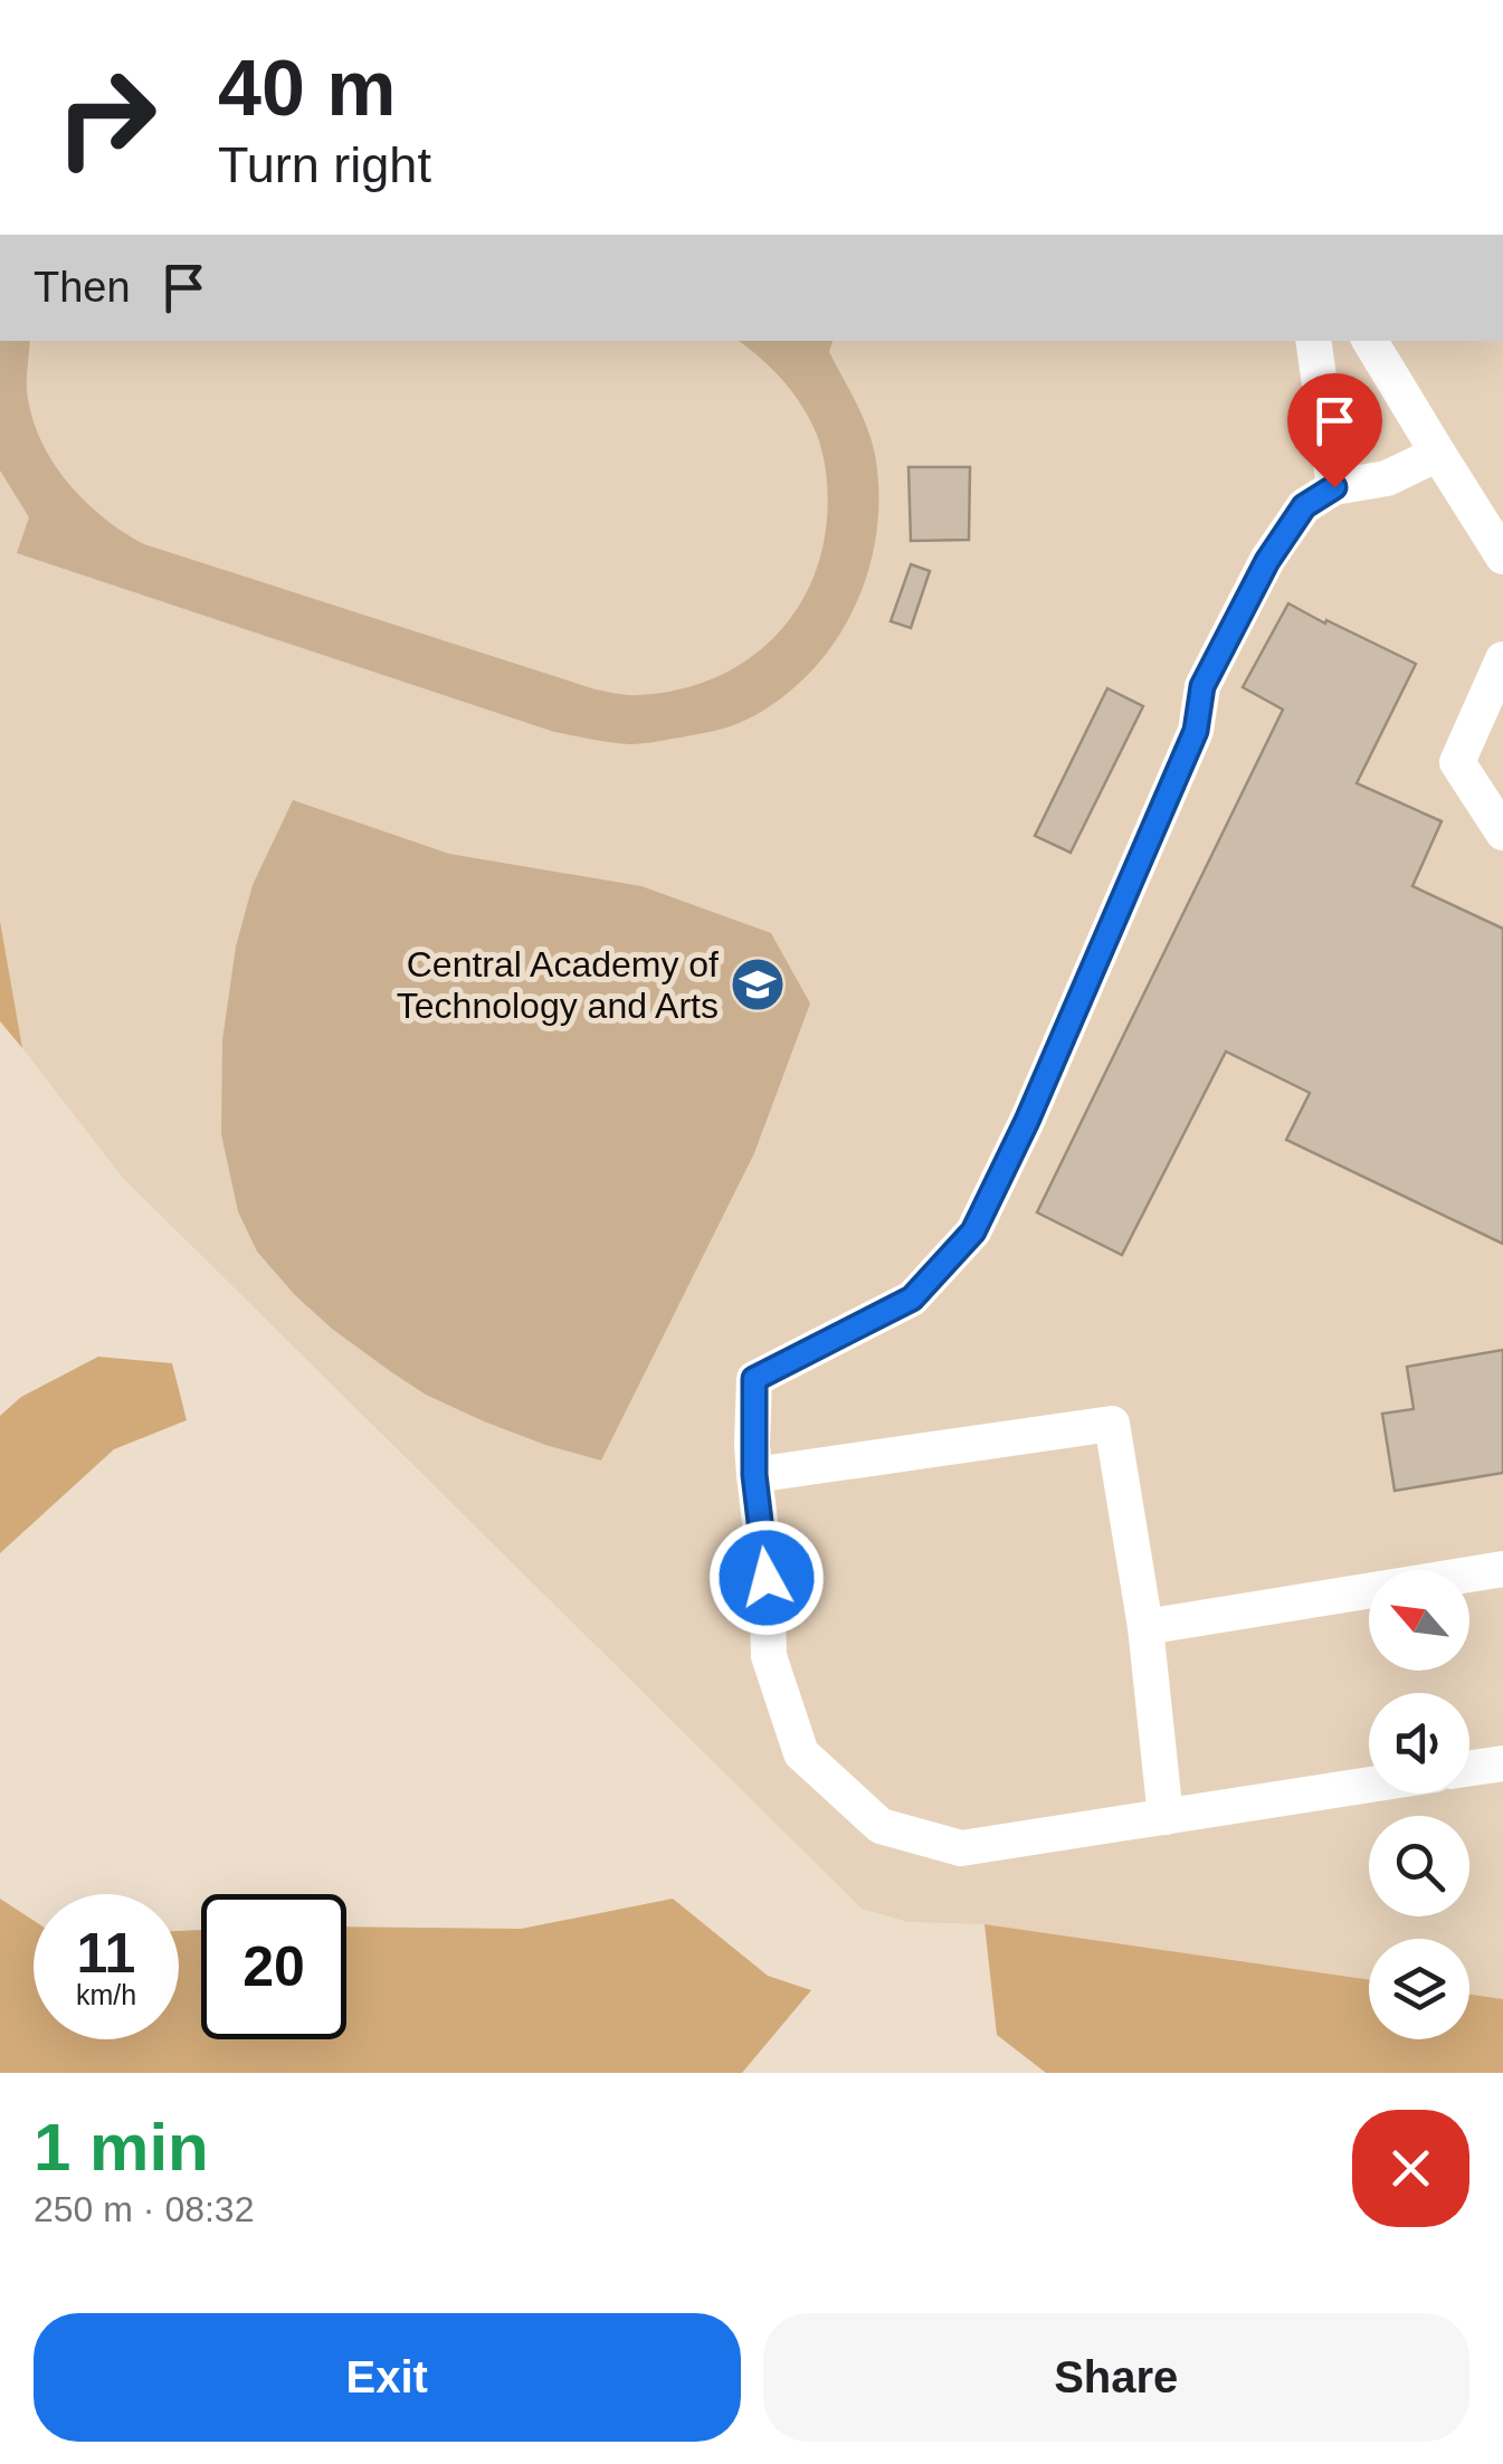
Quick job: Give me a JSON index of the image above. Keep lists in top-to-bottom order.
{
  "places": {
    "school or university": ["Central Academy of Technology and Arts"]
  },
  "north": "top left",
  "page": {
    "turn": ["40 m", "Turn right"],
    "then": "Then",
    "speed": "11 km/h",
    "limit": "20",
    "heading": ["1 min", "250 m · 08:32"],
    "buttons": ["Exit", "Share"]
  }
}
